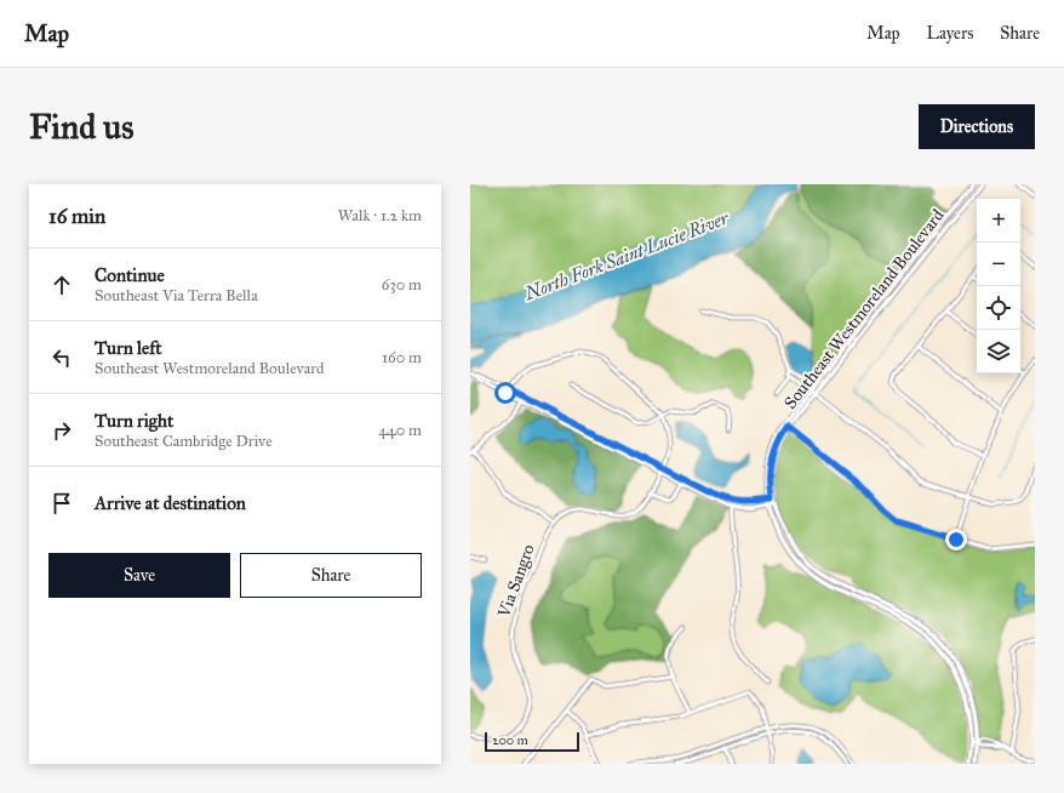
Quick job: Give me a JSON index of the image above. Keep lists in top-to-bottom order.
{
  "streets": {
    "street": ["Southeast Westmoreland Boulevard", "Via Sangro"]
  },
  "water": ["North Fork Saint Lucie River"],
  "scale_bar": "200 m",
  "page": {
    "header": "Map",
    "nav": ["Map", "Layers", "Share"],
    "buttons": [
      "Directions",
      ["Save", "Share"]
    ],
    "title": "Find us",
    "heading": ["16 min", "Walk · 1.2 km"],
    "map_buttons": ["+", "−"],
    "list": [
      ["Continue", "Southeast Via Terra Bella", "630 m"],
      ["Turn left", "Southeast Westmoreland Boulevard", "160 m"],
      ["Turn right", "Southeast Cambridge Drive", "440 m"],
      "Arrive at destination"
    ],
    "scale": "200 m"
  }
}
